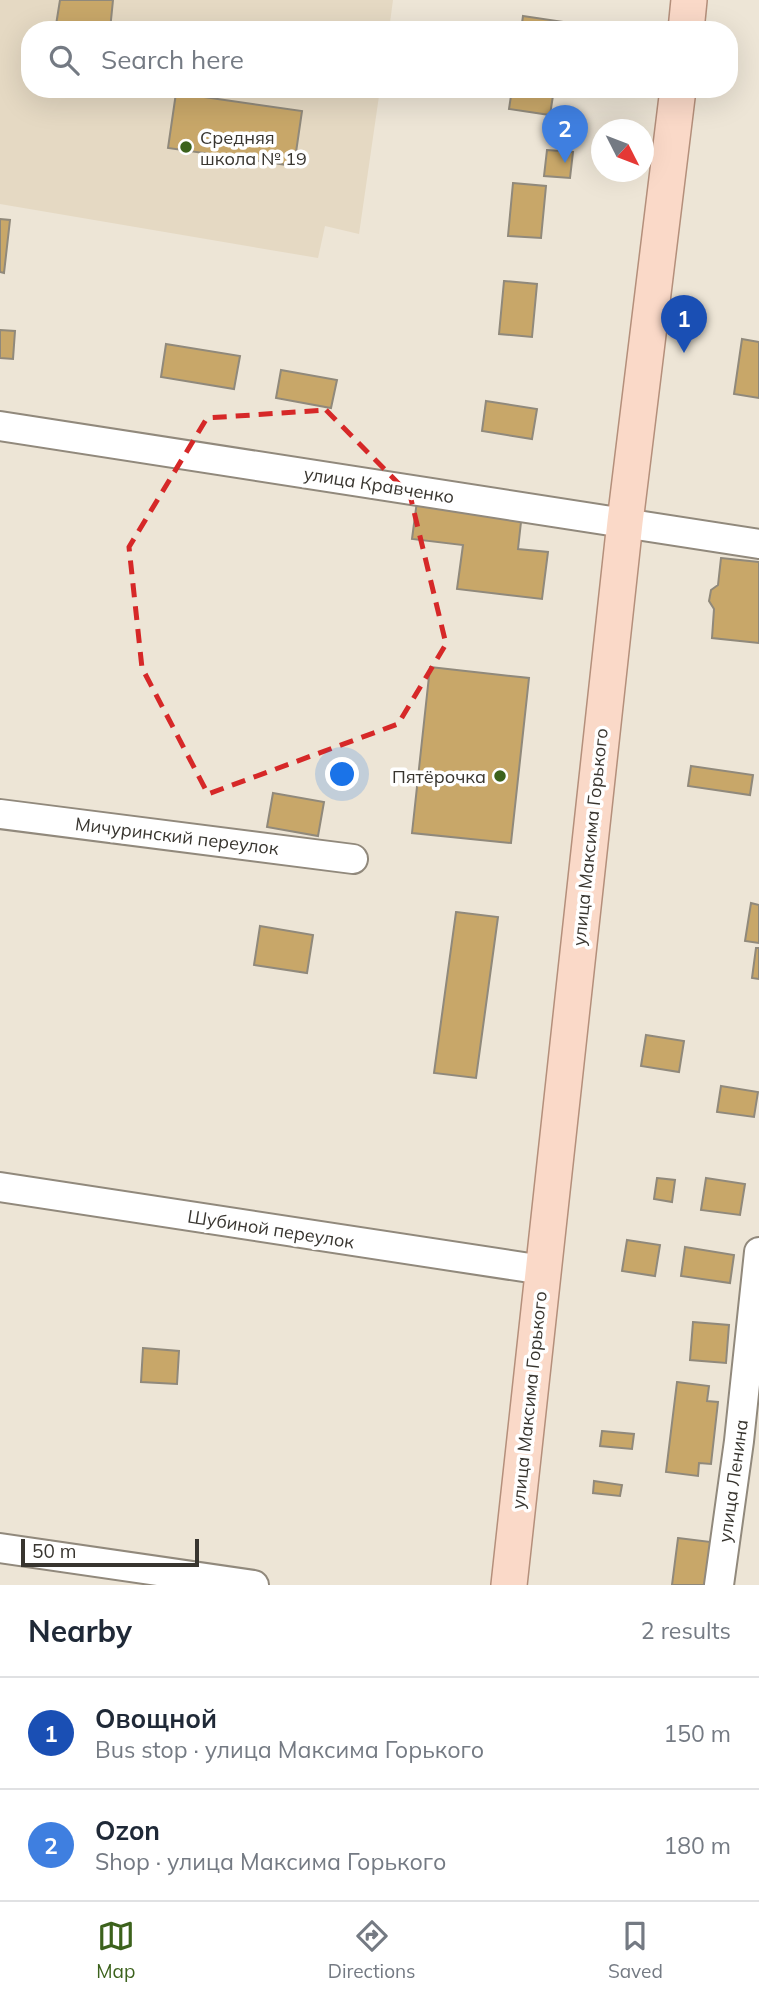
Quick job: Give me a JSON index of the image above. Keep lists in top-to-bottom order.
{
  "streets": {
    "main road": ["улица Максима Горького"],
    "street": [
      "улица Кравченко",
      "Мичуринский переулок",
      "Шубиной переулок",
      "улица Ленина"
    ]
  },
  "crossings": [
    ["улица Кравченко", "улица Максима Горького"],
    ["улица Максима Горького", "Шубиной переулок"]
  ],
  "places": ["Средняя школа № 19", "Пятёрочка"],
  "scale_bar": "50 m",
  "north": "bottom right",
  "page": {
    "search": "Search here",
    "pins": ["2", "1"],
    "scale": "50 m",
    "heading": ["Nearby", "2 results"],
    "list": [
      {
        "mark": "1",
        "name": "Овощной",
        "note": "Bus stop · улица Максима Горького",
        "value": "150 m"
      },
      {
        "mark": "2",
        "name": "Ozon",
        "note": "Shop · улица Максима Горького",
        "value": "180 m"
      }
    ],
    "nav": ["Map", "Directions", "Saved"]
  }
}
